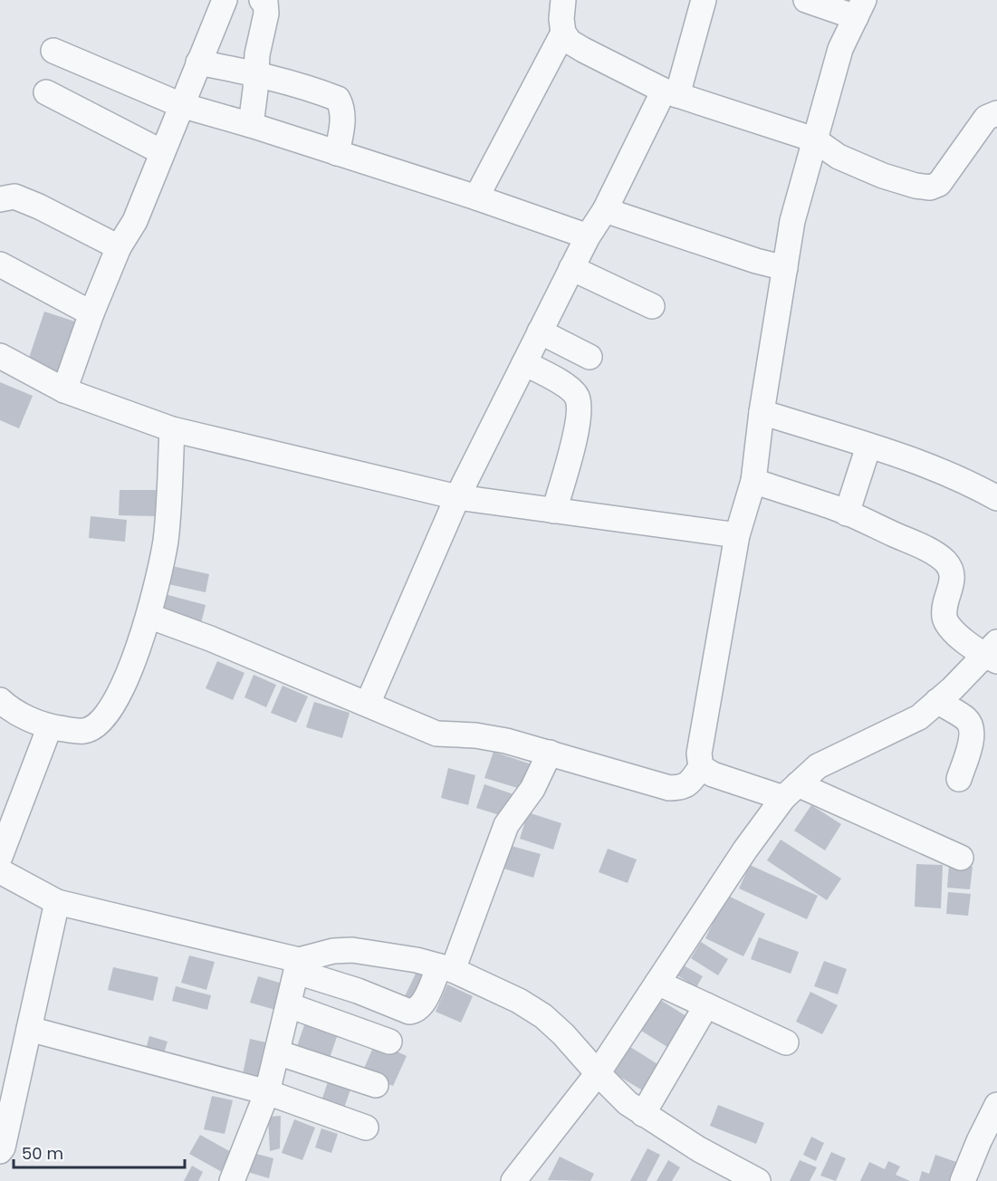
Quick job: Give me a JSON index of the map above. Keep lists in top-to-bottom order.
{
  "scale_bar": "50 m"
}
